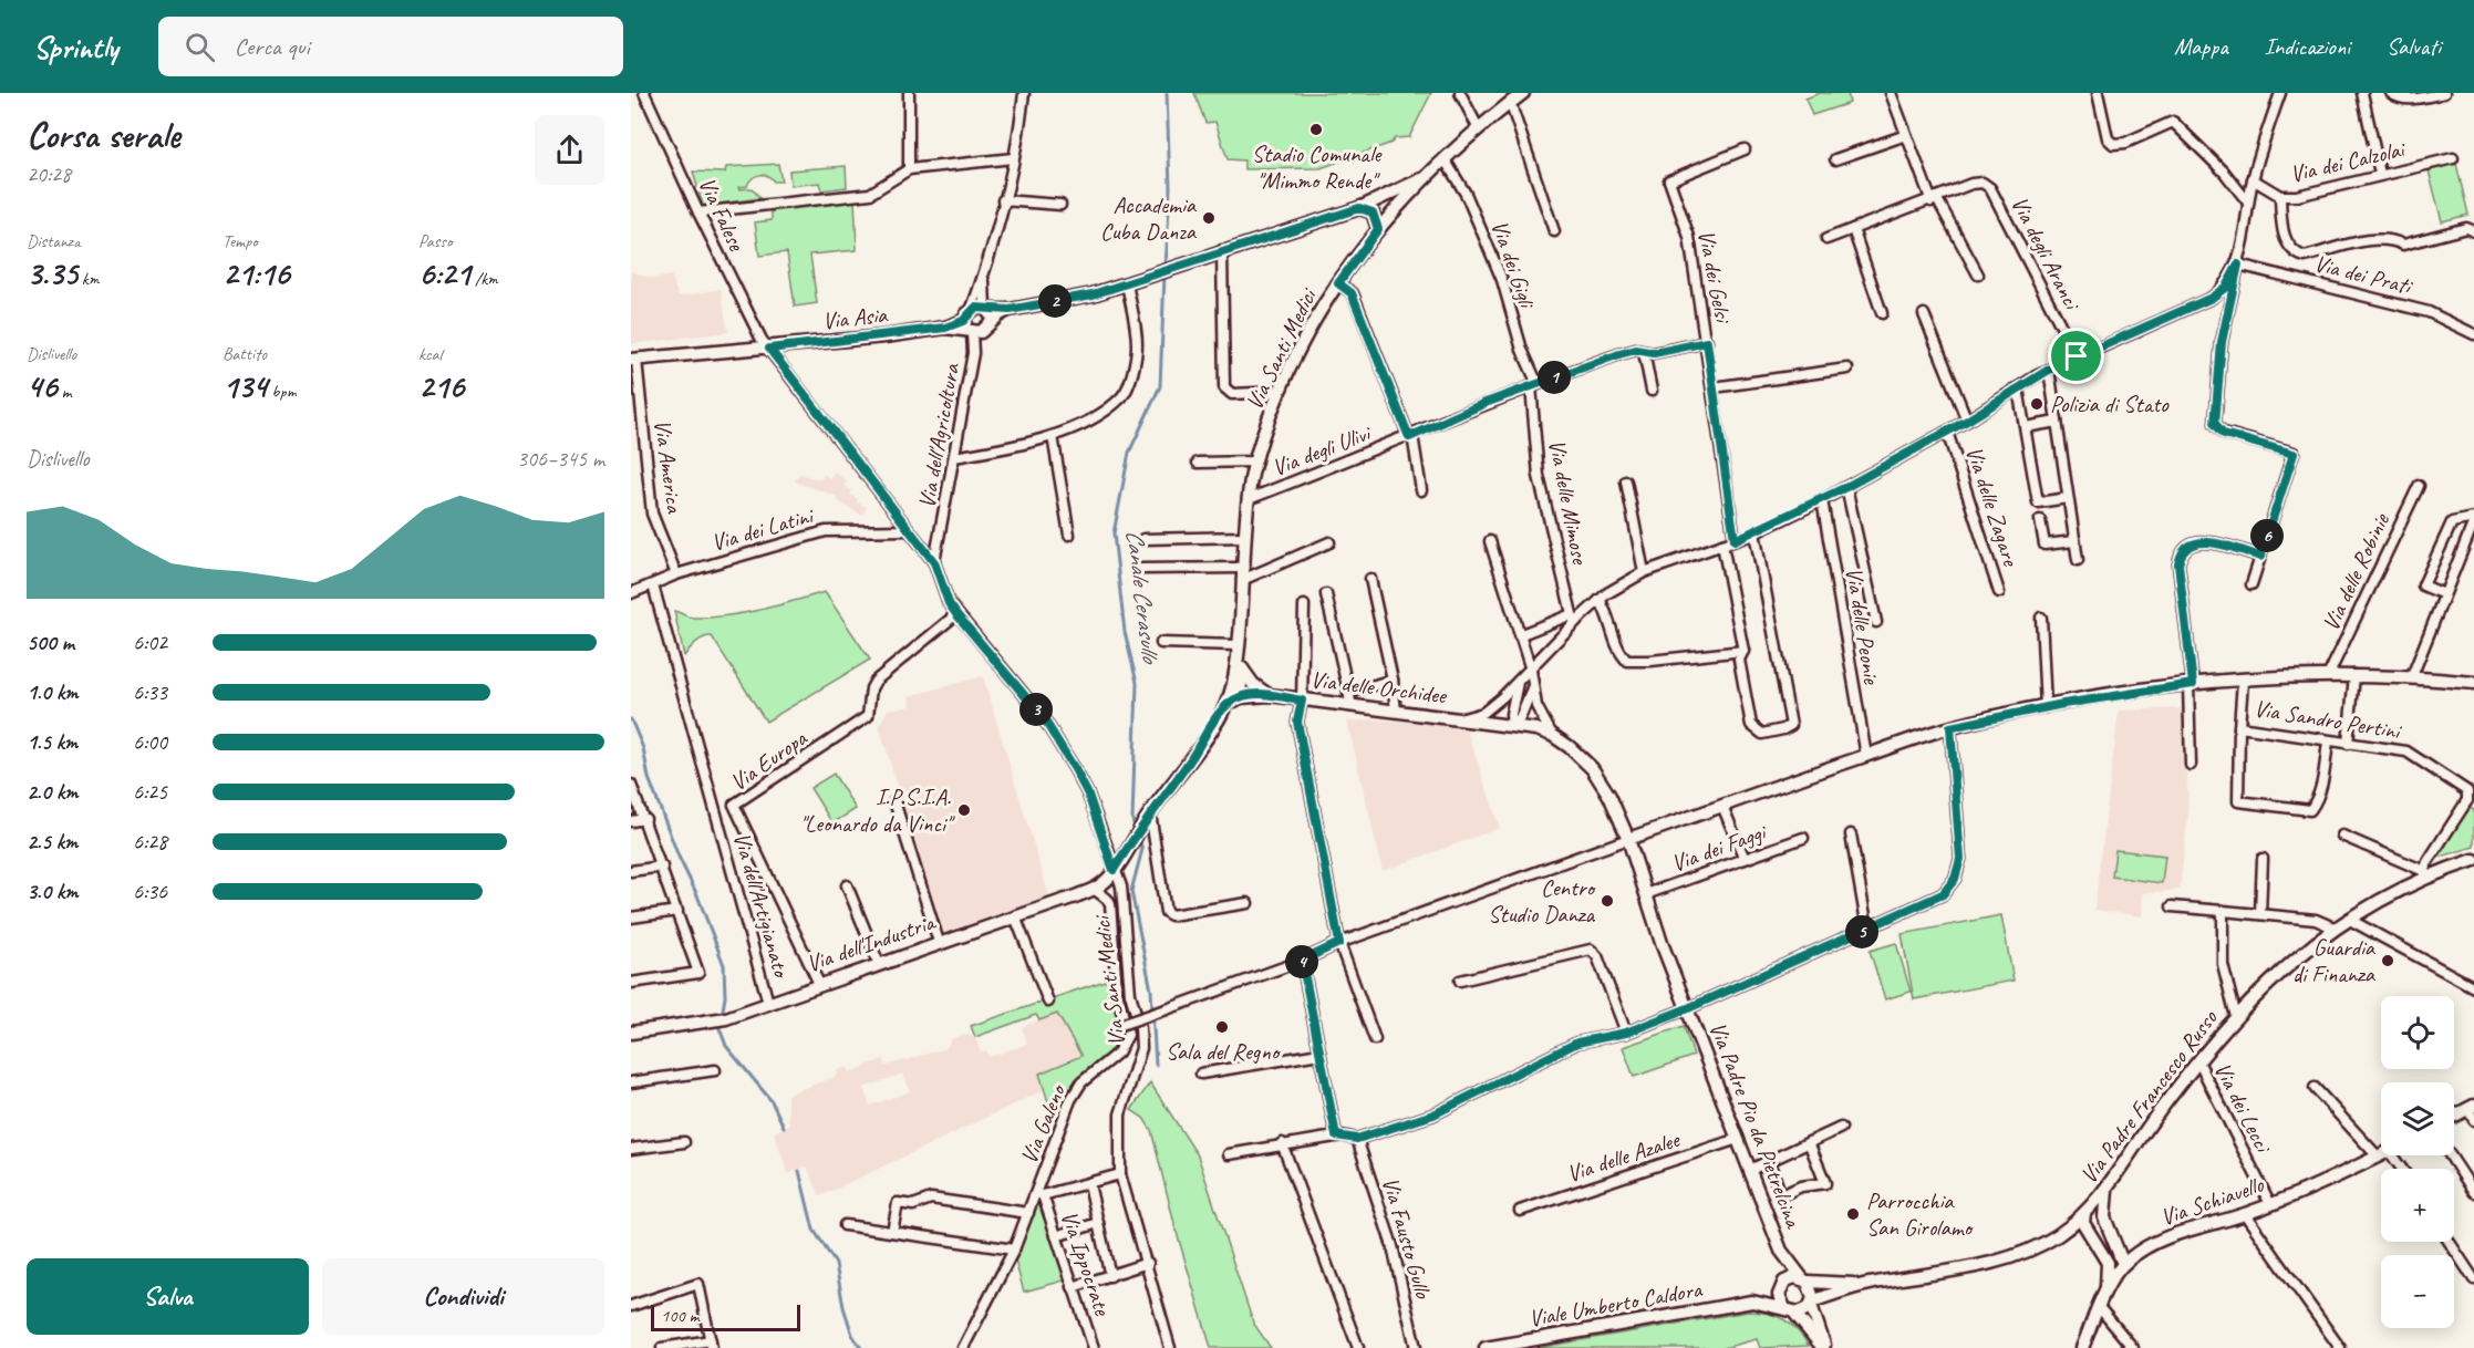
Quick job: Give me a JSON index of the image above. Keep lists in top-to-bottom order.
{
  "streets": {
    "street": [
      "Via dei Calzolai",
      "Via Falese",
      "Via degli Aranci",
      "Via dei Gigli",
      "Via dei Prati",
      "Via dei Gelsi",
      "Via Asia",
      "Via Santi Medici",
      "Via dell'Agricoltura",
      "Via degli Ulivi",
      "Via America",
      "Via delle Mimose",
      "Via delle Zagare",
      "Via dei Latini",
      "Via delle Robinie",
      "Via delle Peonie",
      "Via delle Orchidee",
      "Via Sandro Pertini",
      "Via Europa",
      "Via dei Faggi",
      "Via dell'Artigianato",
      "Via dell'Industria",
      "Via Padre Francesco Russo",
      "Via dei Lecci",
      "Via Galeno",
      "Via Padre Pio da Pietrelcina",
      "Via delle Azalee",
      "Via Schiavello",
      "Via Fausto Gullo",
      "Via Ippocrate",
      "Viale Umberto Caldora"
    ]
  },
  "crossings": [
    ["Via Falese", "Via Asia"],
    ["Via Falese", "Via dell'Agricoltura"],
    ["Via Falese", "Via dei Latini"],
    ["Via dei Gigli", "Via Santi Medici"],
    ["Via dei Gigli", "Via degli Ulivi"],
    ["Via dei Gigli", "Via delle Mimose"],
    ["Via dei Gelsi", "Via degli Ulivi"],
    ["Via Asia", "Via dell'Agricoltura"],
    ["Via Asia", "Via America"],
    ["Via Santi Medici", "Via degli Ulivi"],
    ["Via Santi Medici", "Via delle Orchidee"],
    ["Via Santi Medici", "Via dell'Industria"],
    ["Via degli Ulivi", "Via delle Mimose"],
    ["Via America", "Via dei Latini"],
    ["Via dei Latini", "Via dell'Artigianato"],
    ["Via delle Orchidee", "Via Padre Pio da Pietrelcina"],
    ["Via Europa", "Via dell'Industria"],
    ["Via dei Faggi", "Via Padre Pio da Pietrelcina"],
    ["Via dell'Artigianato", "Via dell'Industria"],
    ["Via dell'Industria", "Via Galeno"],
    ["Via Padre Francesco Russo", "Via dei Lecci"],
    ["Via Padre Francesco Russo", "Via Padre Pio da Pietrelcina"],
    ["Via Padre Francesco Russo", "Viale Umberto Caldora"],
    ["Via dei Lecci", "Via Schiavello"],
    ["Via Galeno", "Via Ippocrate"],
    ["Via Padre Pio da Pietrelcina", "Via delle Azalee"],
    ["Via Padre Pio da Pietrelcina", "Viale Umberto Caldora"]
  ],
  "water": ["Canale Cerasullo"],
  "places": [
    "Stadio Comunale \"Mimmo Rende\"",
    "Accademia Cuba Danza",
    "Polizia di Stato",
    "I.P.S.I.A. \"Leonardo da Vinci\"",
    "Centro Studio Danza",
    "Guardia di Finanza",
    "Sala del Regno",
    "Parrocchia San Girolamo"
  ],
  "scale_bar": "100 m",
  "page": {
    "header": "Sprintly",
    "search": "Cerca qui",
    "nav": ["Mappa", "Indicazioni", "Salvati"],
    "heading": ["Corsa serale", "20:28"],
    "stats": [
      ["Distanza", "3.35 km"],
      ["Tempo", "21:16"],
      ["Passo", "6:21 /km"],
      ["Dislivello", "46 m"],
      ["Battito", "134 bpm"],
      ["kcal", "216"]
    ],
    "pins": [
      "2",
      "1",
      "6",
      "3",
      "5",
      "4"
    ],
    "chart": ["Dislivello", "306–345 m"],
    "list": [
      {
        "name": "500 m",
        "note": "6:02"
      },
      {
        "name": "1.0 km",
        "note": "6:33"
      },
      {
        "name": "1.5 km",
        "note": "6:00"
      },
      {
        "name": "2.0 km",
        "note": "6:25"
      },
      {
        "name": "2.5 km",
        "note": "6:28"
      },
      {
        "name": "3.0 km",
        "note": "6:36"
      }
    ],
    "map_buttons": ["+", "−"],
    "buttons": ["Salva", "Condividi"],
    "scale": "100 m"
  }
}
